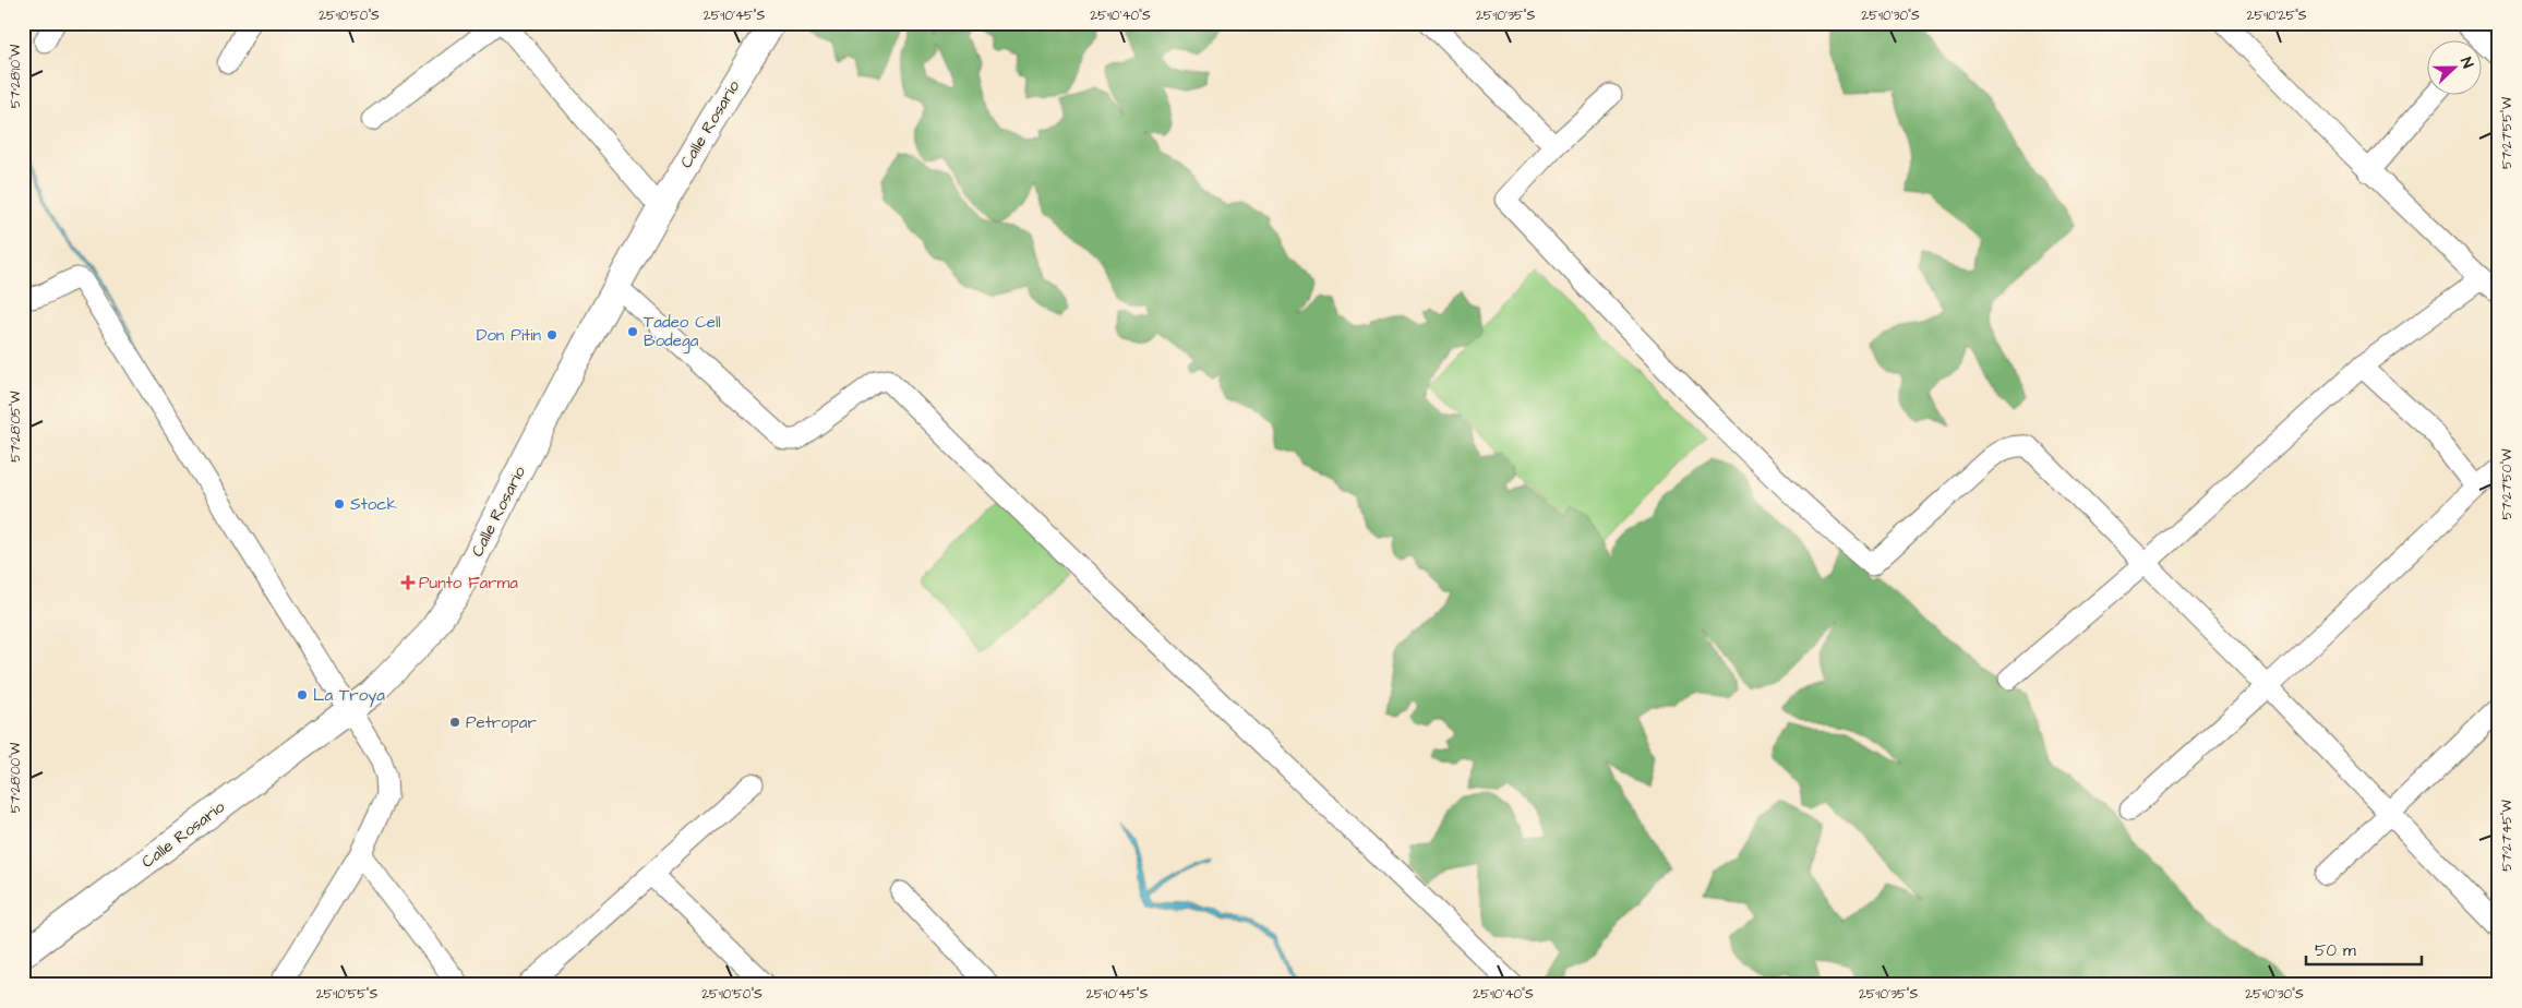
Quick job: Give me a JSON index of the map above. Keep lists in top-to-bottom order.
{
  "streets": {
    "main road": ["Calle Rosario"]
  },
  "places": {
    "other": [
      "Tadeo Cell Bodega",
      "Don Pitin",
      "Stock",
      "La Troya",
      "Petropar"
    ],
    "health": ["Punto Farma"]
  },
  "scale_bar": "50 m",
  "north": "right",
  "coordinates": [
    "25°10'50\"S",
    "25°10'45\"S",
    "25°10'40\"S",
    "25°10'35\"S",
    "25°10'30\"S",
    "25°10'25\"S",
    "57°28'10\"W",
    "57°27'55\"W",
    "57°28'05\"W",
    "57°27'50\"W",
    "57°28'00\"W",
    "57°27'45\"W",
    "25°10'55\"S"
  ]
}
